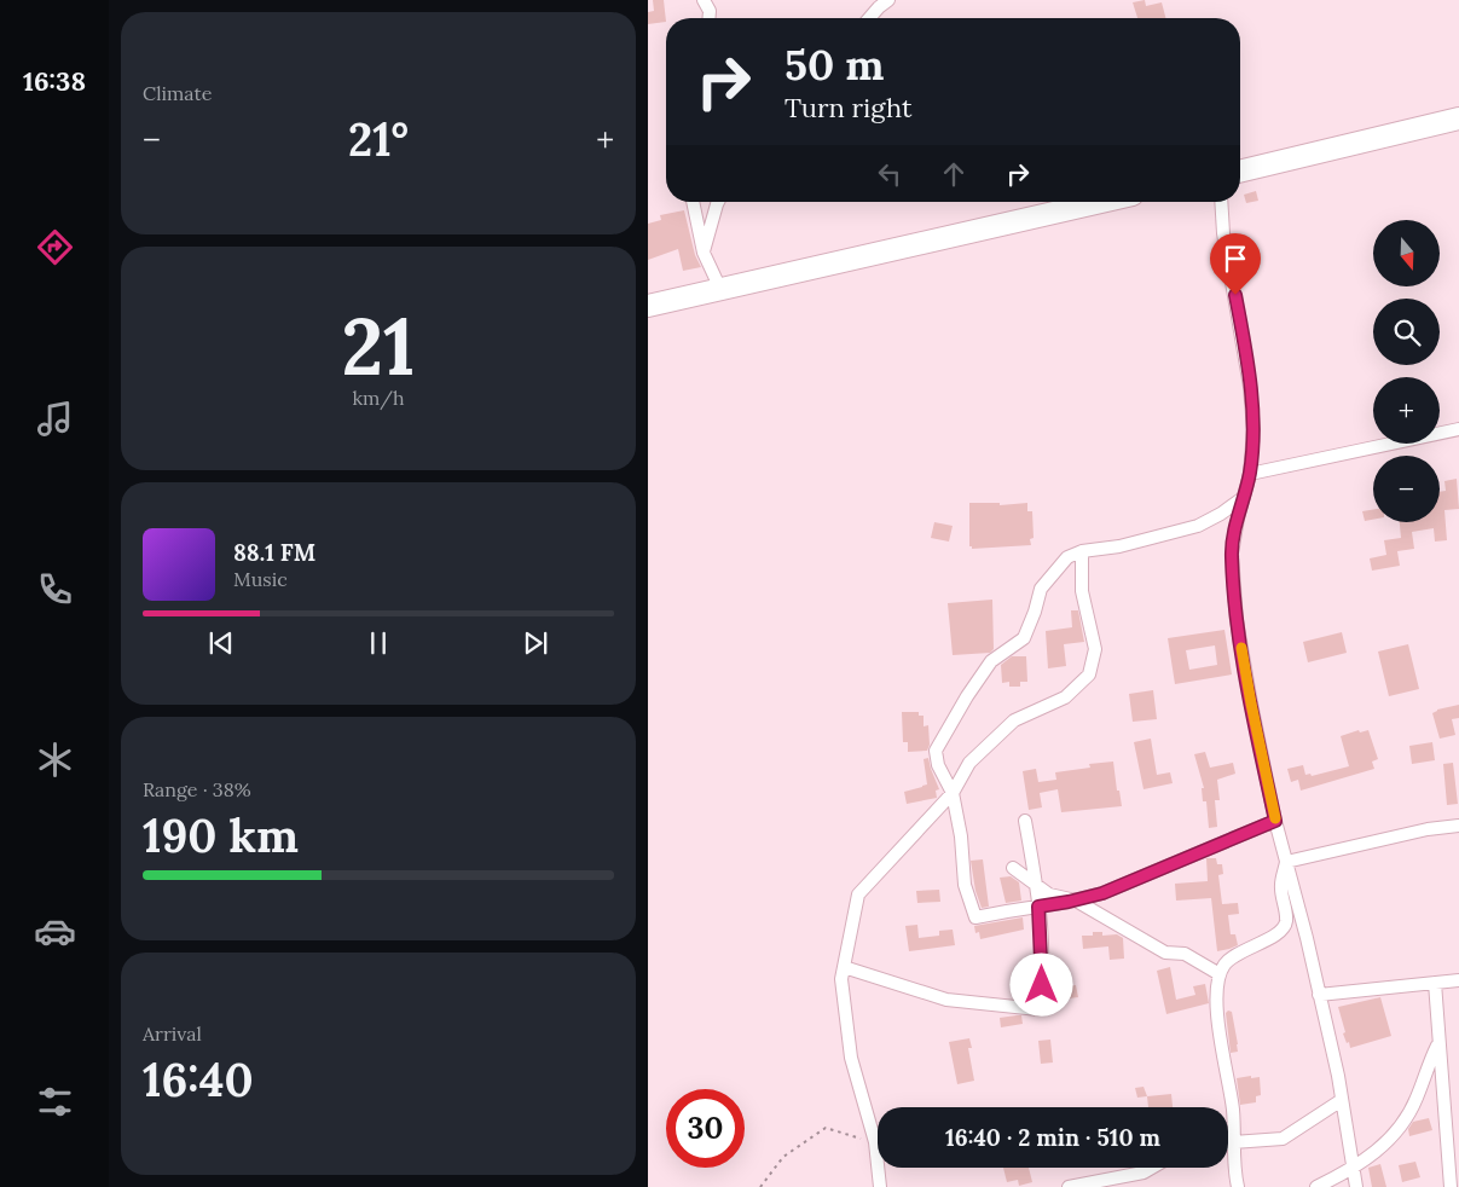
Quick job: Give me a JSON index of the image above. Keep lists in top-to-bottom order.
{
  "north": "bottom",
  "page": {
    "tabs": "16:38",
    "tile": [
      "Climate",
      ["21", "km/h"],
      ["Range · 38%", "190 km"],
      ["Arrival", "16:40"]
    ],
    "turn": ["50 m", "Turn right"],
    "heat": ["−", "21°", "+"],
    "map_buttons": ["+", "−"],
    "song": ["88.1 FM", "Music"],
    "limit": "30",
    "trip": "16:40 · 2 min · 510 m"
  }
}
